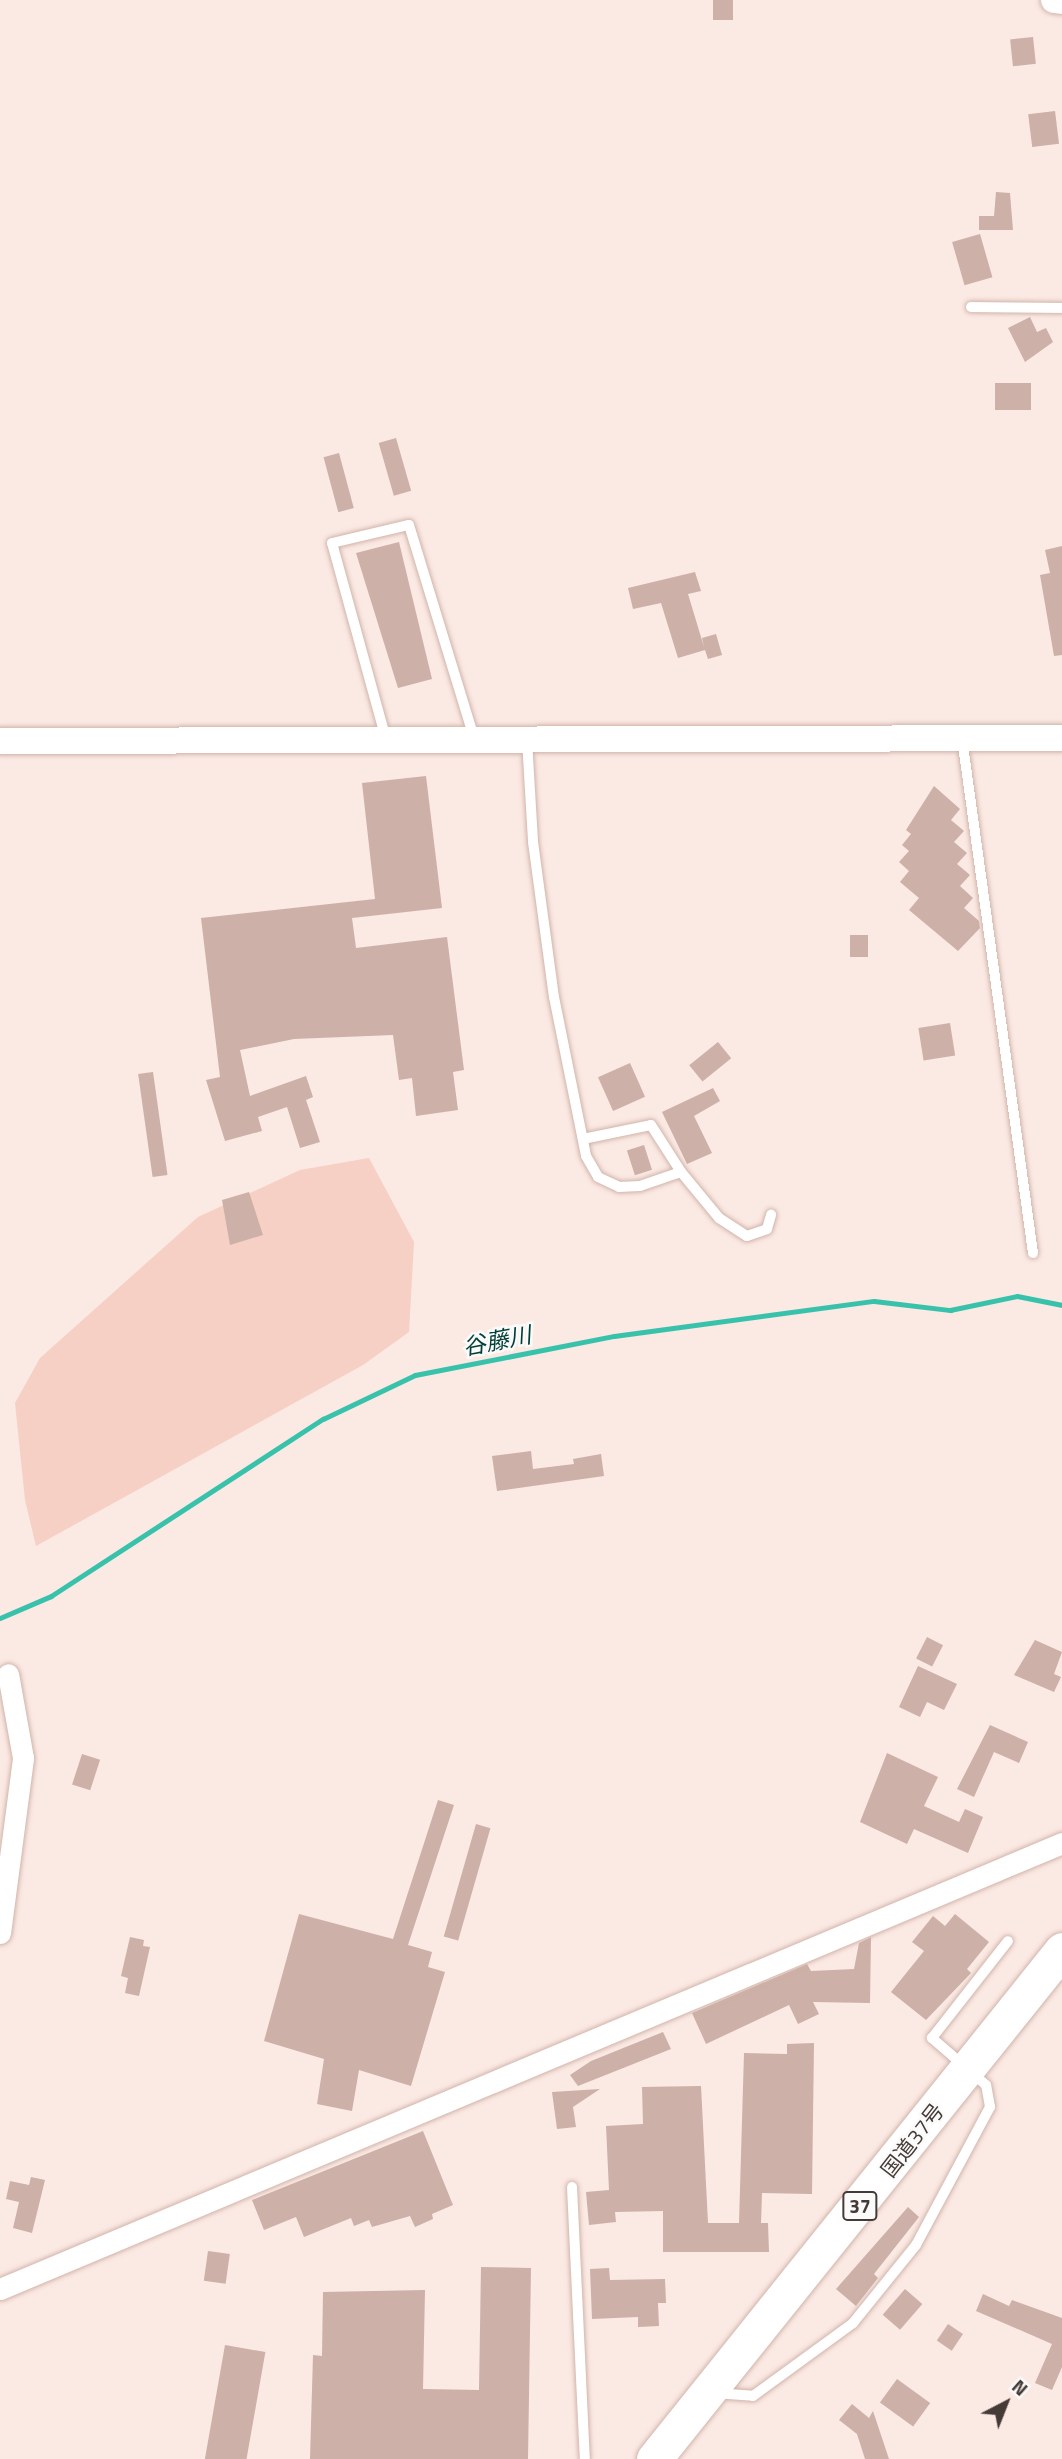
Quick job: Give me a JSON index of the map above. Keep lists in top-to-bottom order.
{
  "streets": {
    "highway": ["国道37号", "37"]
  },
  "water": ["谷藤川"],
  "north": "top right"
}
